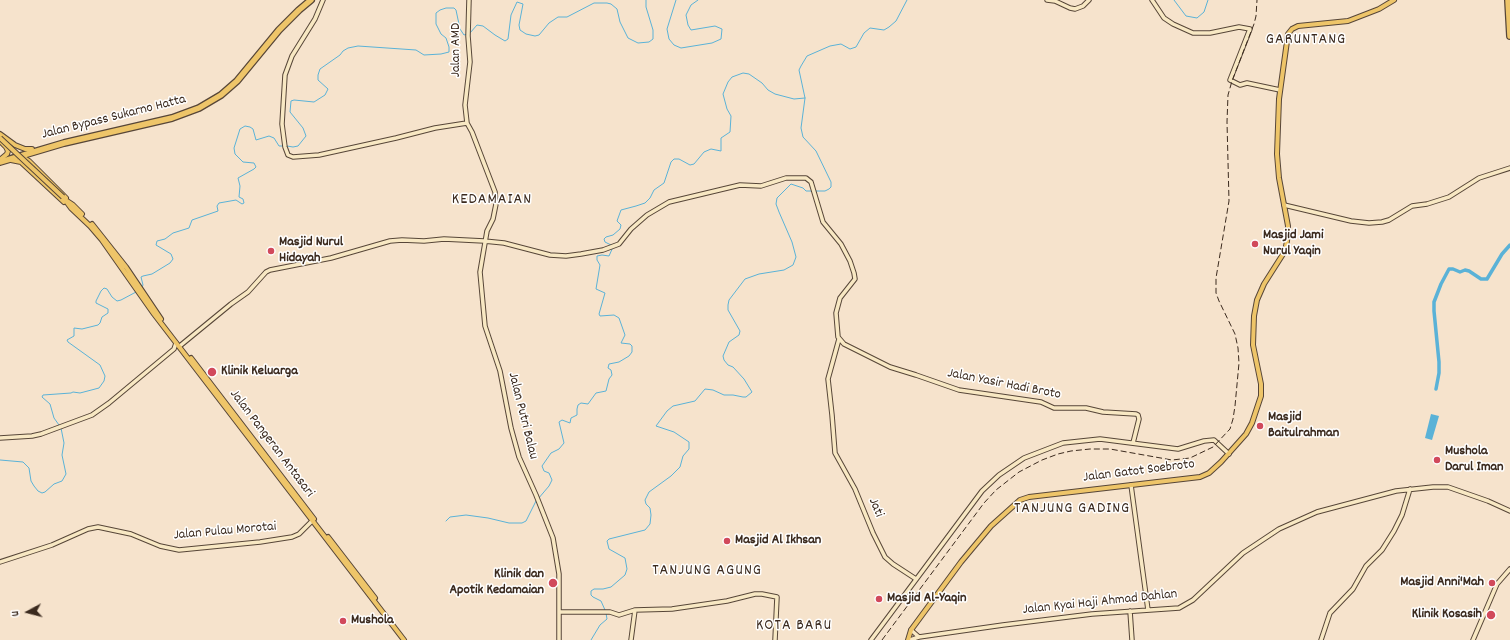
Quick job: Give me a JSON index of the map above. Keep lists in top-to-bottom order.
{
  "streets": {
    "highway": ["Jalan Bypass Sukarno Hatta"],
    "main road": ["Jalan Pangeran Antasari", "Jalan Gatot Soebroto"],
    "street": [
      "Jalan AMD",
      "Jalan Yasir Hadi Broto",
      "Jalan Putri Balau",
      "Jati",
      "Jalan Pulau Morotai",
      "Jalan Kyai Haji Ahmad Dahlan"
    ]
  },
  "crossings": [
    ["Jalan AMD", "Jalan Putri Balau"],
    ["Jalan Yasir Hadi Broto", "Jati"],
    ["Jalan Pangeran Antasari", "Jalan Pulau Morotai"],
    ["Jalan Gatot Soebroto", "Jalan Kyai Haji Ahmad Dahlan"]
  ],
  "districts": [
    "GARUNTANG",
    "KEDAMAIAN",
    "TANJUNG GADING",
    "TANJUNG AGUNG",
    "KOTA BARU"
  ],
  "places": [
    "Masjid Jami Nurul Yaqin",
    "Masjid Nurul Hidayah",
    "Klinik Keluarga",
    "Masjid Baitulrahman",
    "Mushola Darul Iman",
    "Masjid Al Ikhsan",
    "Klinik dan Apotik Kedamaian",
    "Masjid Anni'Mah",
    "Masjid Al-Yaqin",
    "Klinik Kosasih",
    "Mushola"
  ],
  "north": "left"
}
